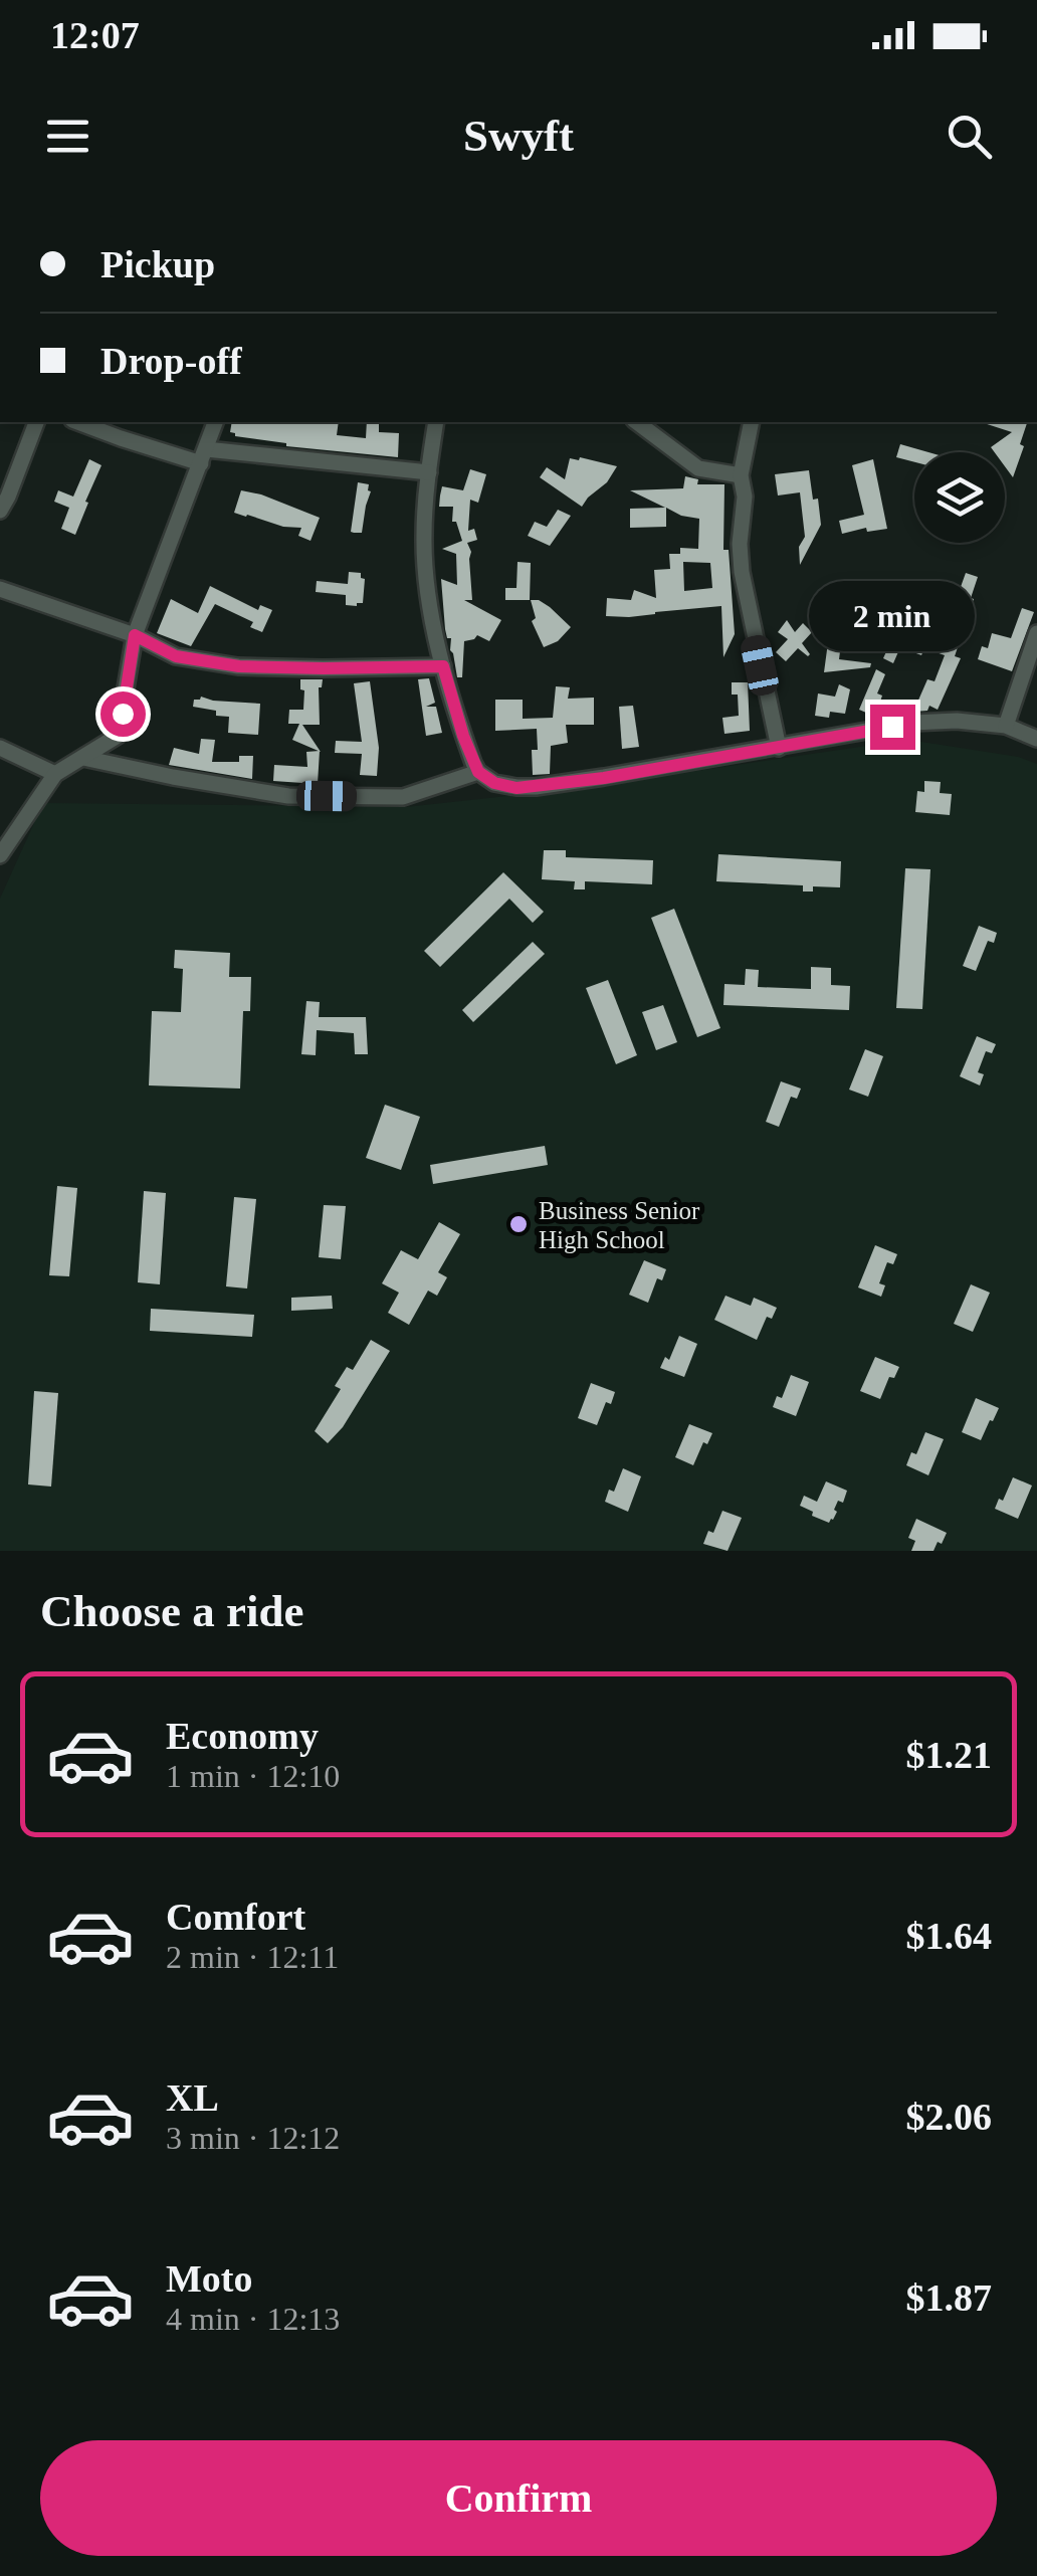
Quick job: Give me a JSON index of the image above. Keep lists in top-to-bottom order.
{
  "places": ["Business Senior High School"],
  "page": {
    "status": "12:07",
    "header": "Swyft",
    "banner": ["Pickup", "Drop-off"],
    "bubble": "2 min",
    "heading": "Choose a ride",
    "list": [
      {
        "name": "Economy",
        "note": "1 min · 12:10",
        "value": "$1.21"
      },
      {
        "name": "Comfort",
        "note": "2 min · 12:11",
        "value": "$1.64"
      },
      {
        "name": "XL",
        "note": "3 min · 12:12",
        "value": "$2.06"
      },
      {
        "name": "Moto",
        "note": "4 min · 12:13",
        "value": "$1.87"
      }
    ],
    "buttons": "Confirm"
  }
}
